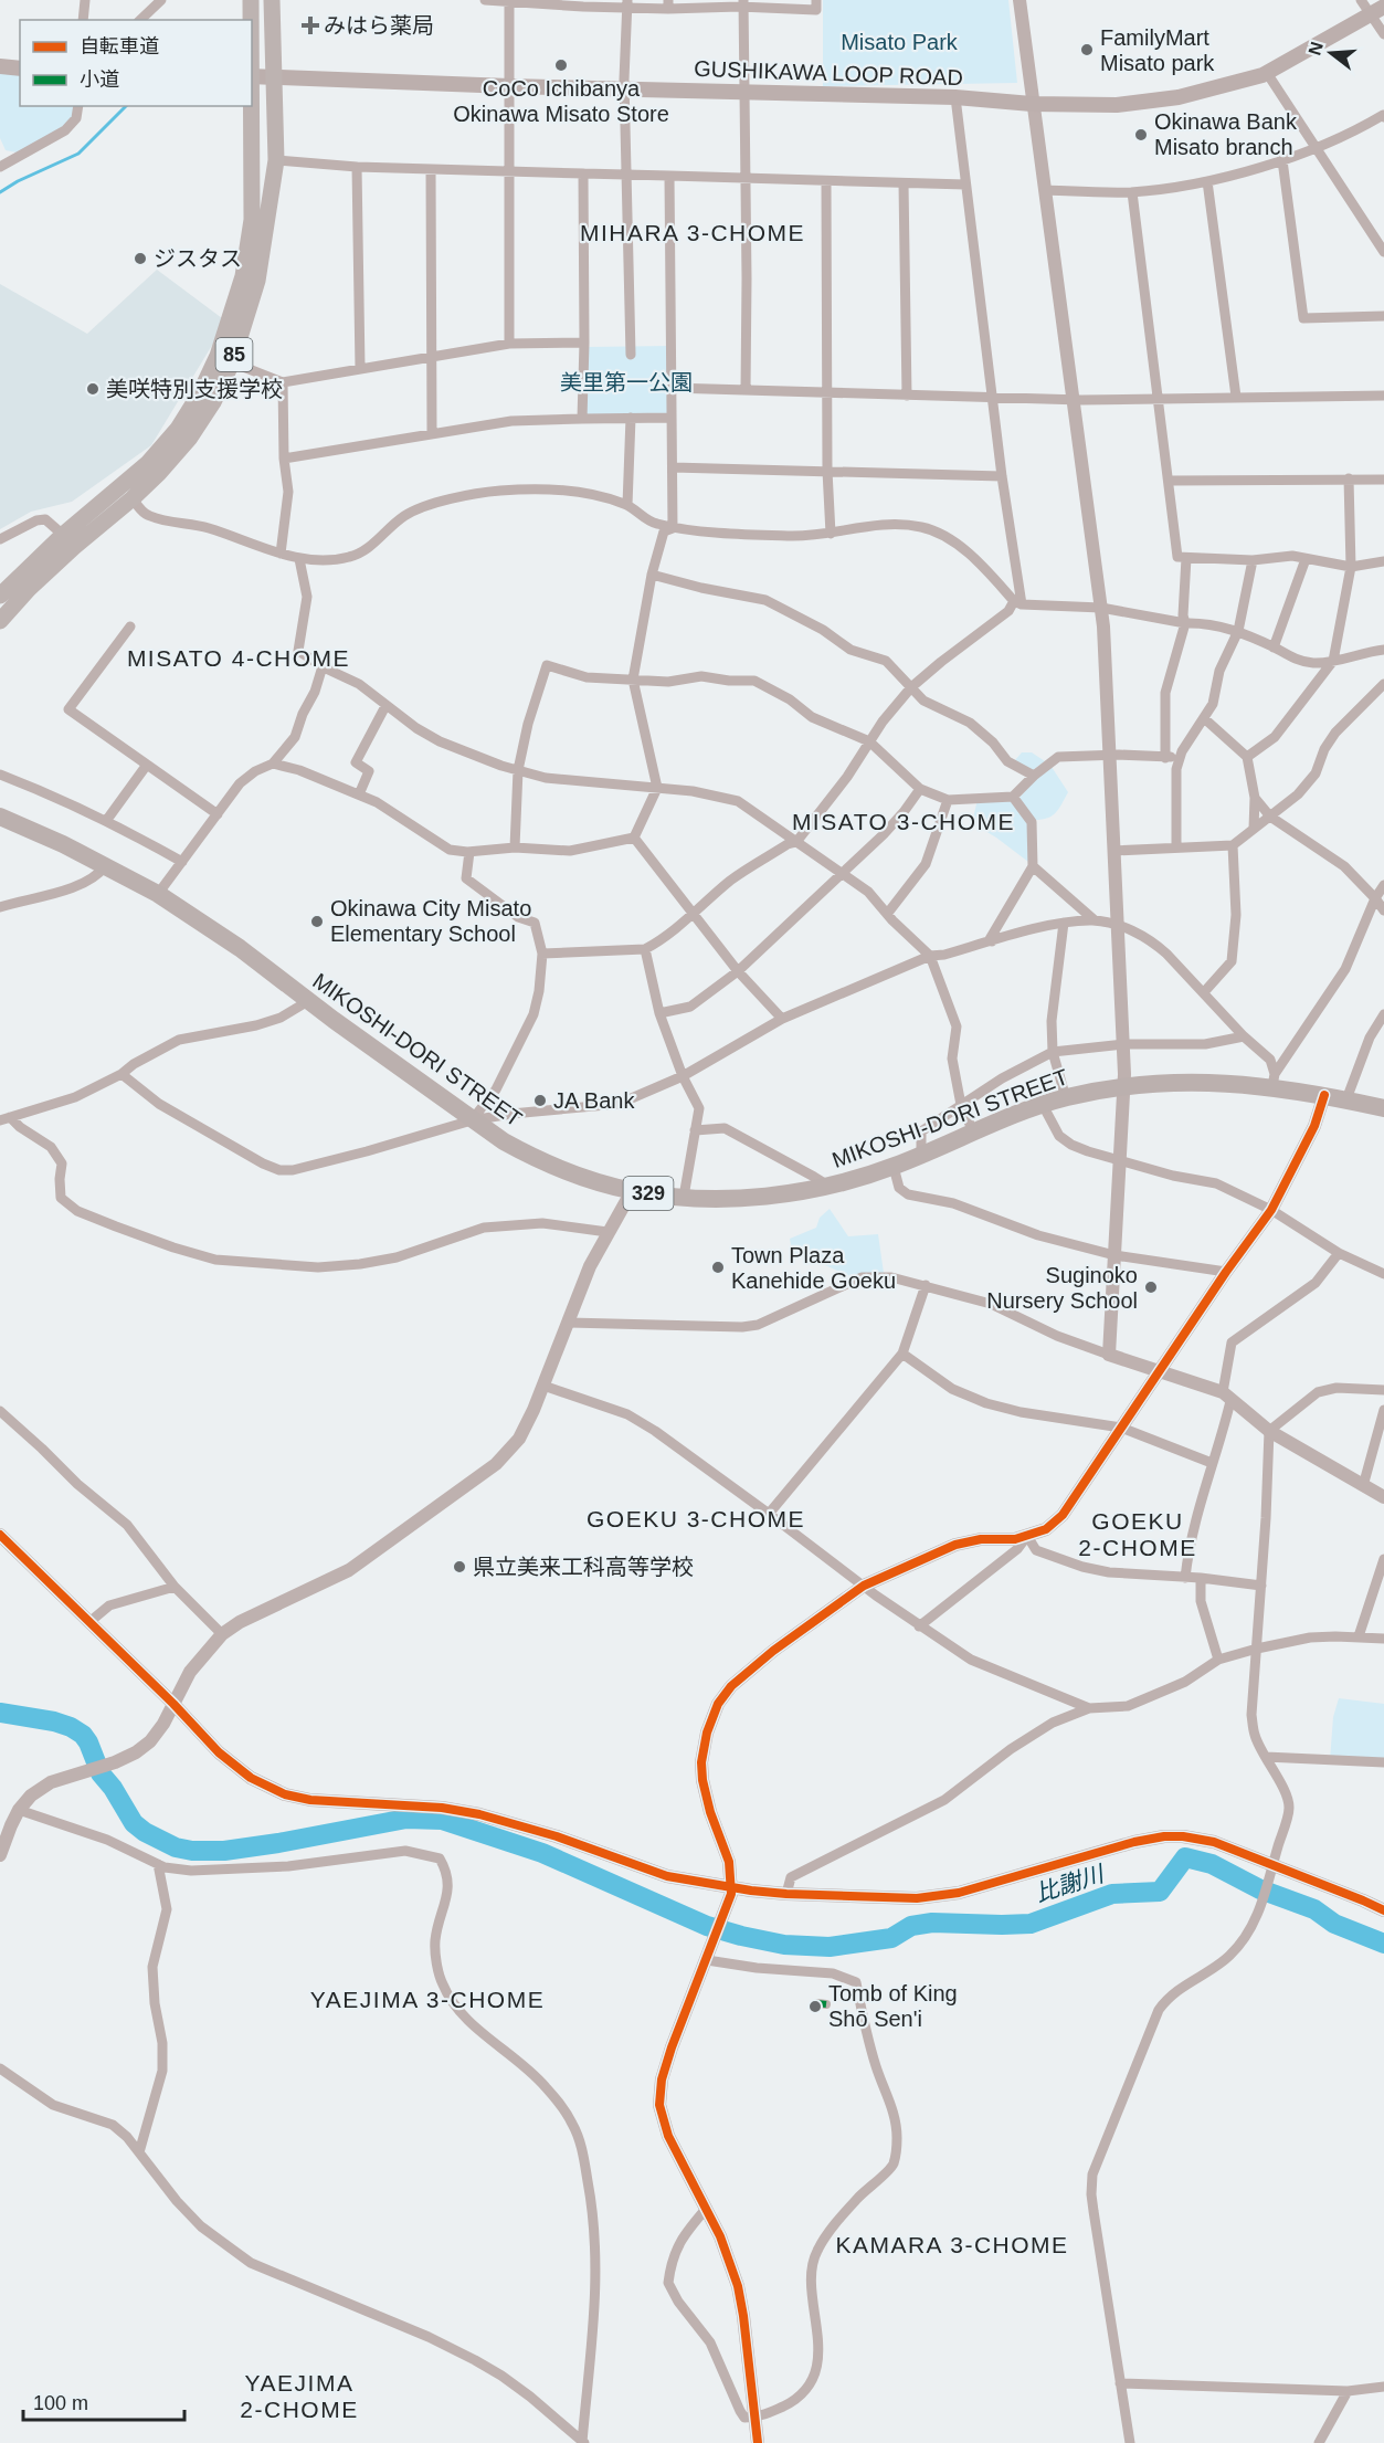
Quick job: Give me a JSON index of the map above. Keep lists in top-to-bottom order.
{
  "streets": {
    "highway": ["MIKOSHI-DORI STREET", "329"],
    "main road": ["GUSHIKAWA LOOP ROAD", "85"]
  },
  "crossings": [
    ["GUSHIKAWA LOOP ROAD", "85"]
  ],
  "districts": [
    "MIHARA 3-CHOME",
    "MISATO 4-CHOME",
    "MISATO 3-CHOME",
    "GOEKU 3-CHOME",
    "GOEKU 2-CHOME",
    "YAEJIMA 3-CHOME",
    "KAMARA 3-CHOME",
    "YAEJIMA 2-CHOME"
  ],
  "water": ["比謝川"],
  "parks": ["Misato Park", "美里第一公園"],
  "places": {
    "health": ["みはら薬局"],
    "other": [
      "FamilyMart Misato park",
      "CoCo Ichibanya Okinawa Misato Store",
      "Okinawa Bank Misato branch",
      "ジスタス",
      "美咲特別支援学校",
      "Okinawa City Misato Elementary School",
      "JA Bank",
      "Town Plaza Kanehide Goeku",
      "Suginoko Nursery School",
      "県立美来工科高等学校",
      "Tomb of King Shō Sen'i"
    ]
  },
  "legend": ["自転車道", "小道"],
  "scale_bar": "100 m",
  "north": "left"
}
